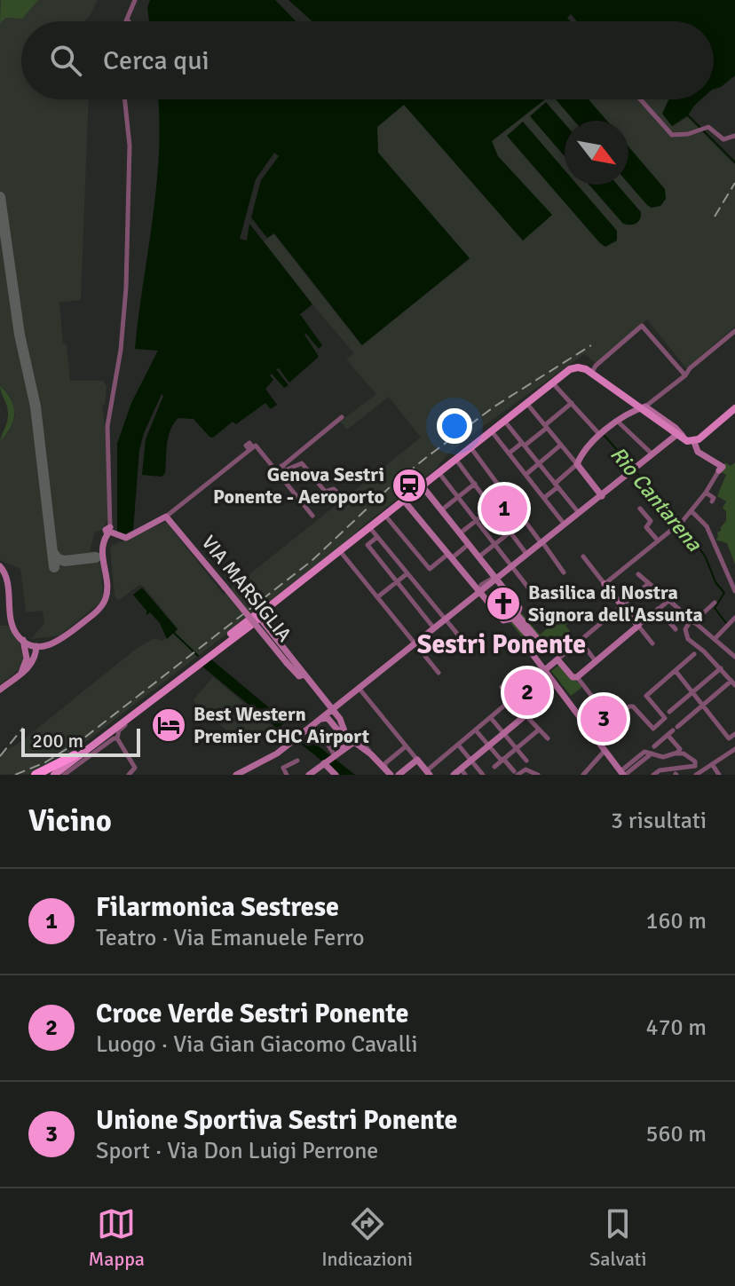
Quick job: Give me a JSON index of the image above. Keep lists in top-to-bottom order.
{
  "streets": {
    "street": ["VIA MARSIGLIA"]
  },
  "districts": ["Sestri Ponente"],
  "water": ["Rio Cantarena"],
  "places": {
    "station": ["Genova Sestri Ponente - Aeroporto"],
    "church": ["Basilica di Nostra Signora dell'Assunta"],
    "hotel": ["Best Western Premier CHC Airport"]
  },
  "scale_bar": "200 m",
  "north": "bottom right",
  "page": {
    "search": "Cerca qui",
    "pins": ["1", "2", "3"],
    "scale": "200 m",
    "heading": ["Vicino", "3 risultati"],
    "list": [
      {
        "mark": "1",
        "name": "Filarmonica Sestrese",
        "note": "Teatro · Via Emanuele Ferro",
        "value": "160 m"
      },
      {
        "mark": "2",
        "name": "Croce Verde Sestri Ponente",
        "note": "Luogo · Via Gian Giacomo Cavalli",
        "value": "470 m"
      },
      {
        "mark": "3",
        "name": "Unione Sportiva Sestri Ponente",
        "note": "Sport · Via Don Luigi Perrone",
        "value": "560 m"
      }
    ],
    "nav": ["Mappa", "Indicazioni", "Salvati"]
  }
}
